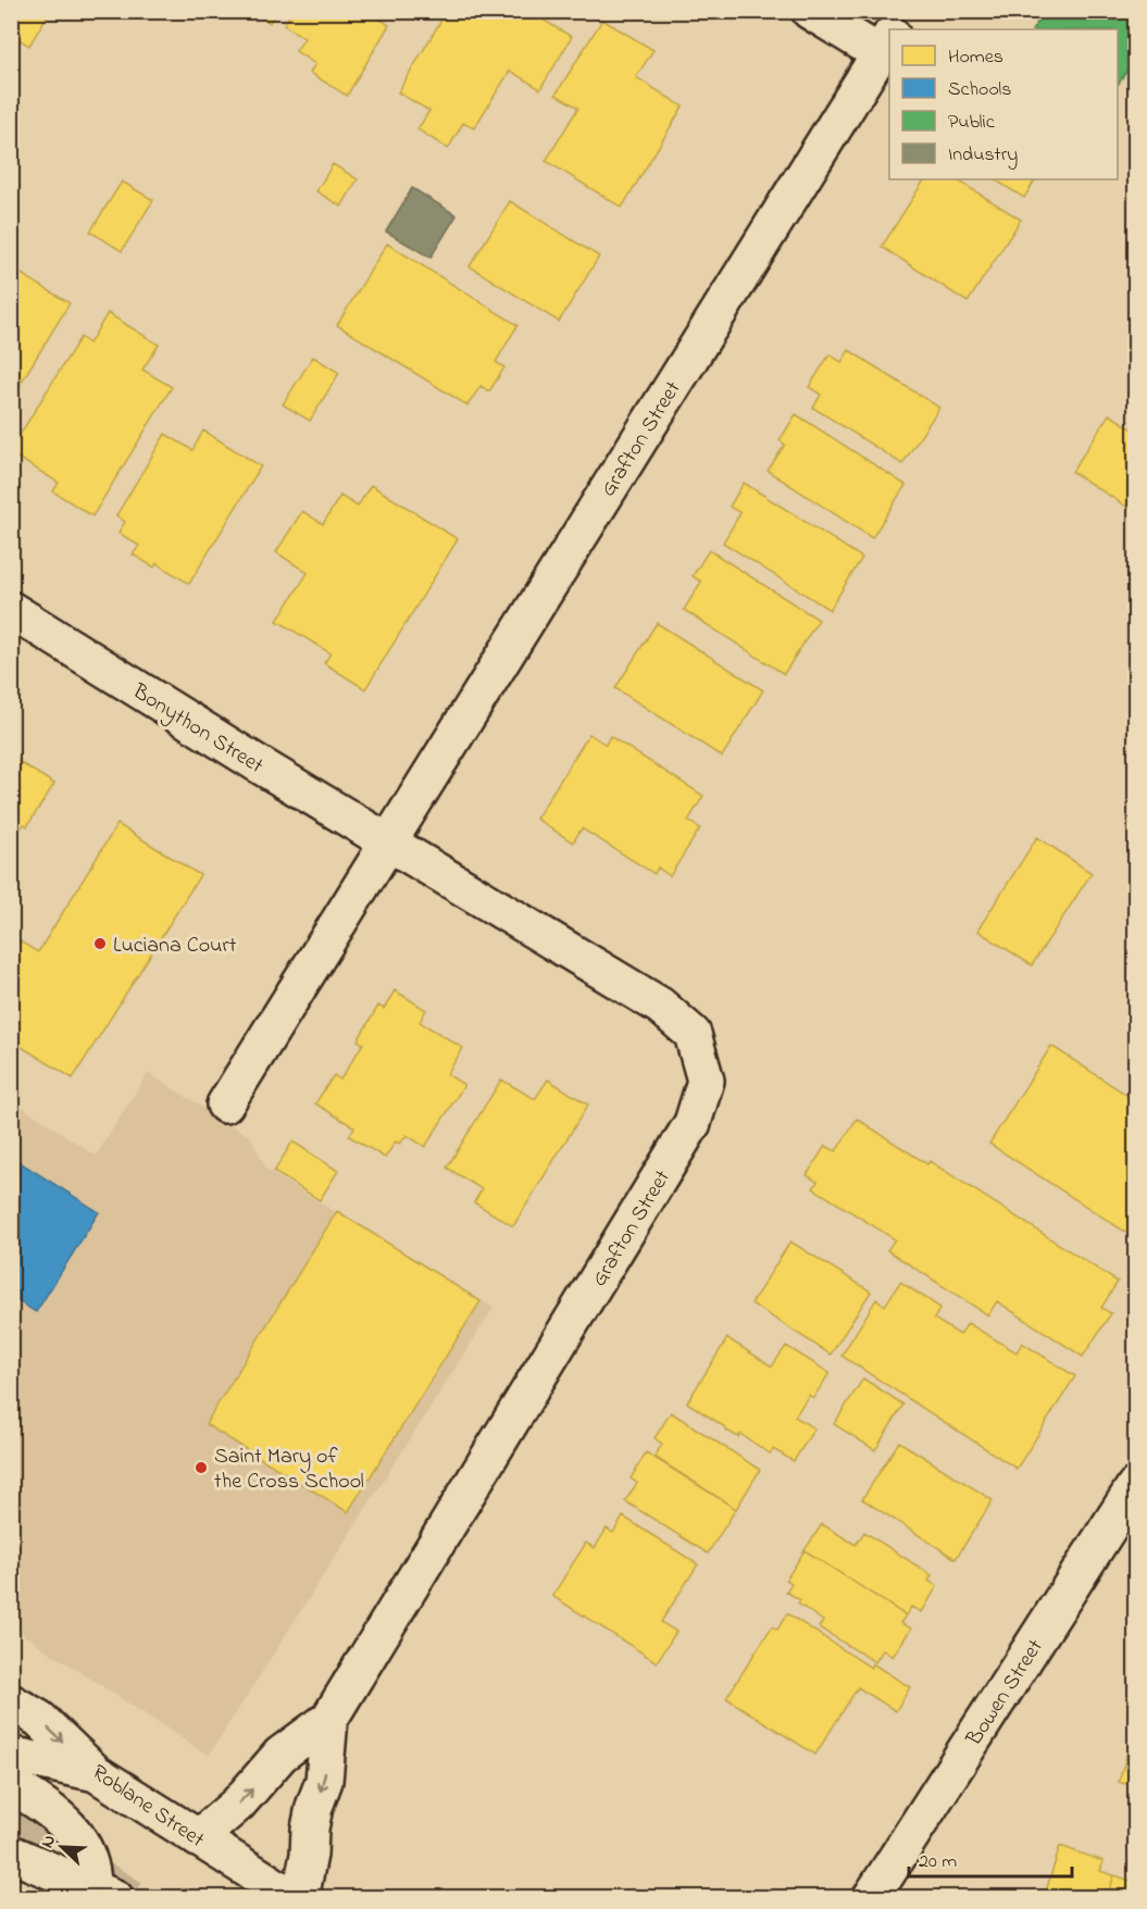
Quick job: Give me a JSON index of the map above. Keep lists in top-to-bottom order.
{
  "streets": {
    "main road": [
      "Grafton Street",
      "Bonython Street",
      "Bowen Street",
      "Roblane Street"
    ]
  },
  "crossings": [
    ["Grafton Street", "Bonython Street"],
    ["Grafton Street", "Roblane Street"]
  ],
  "places": ["Luciana Court", "Saint Mary of the Cross School"],
  "legend": [
    "Homes",
    "Schools",
    "Public",
    "Industry"
  ],
  "scale_bar": "20 m",
  "north": "top left"
}
